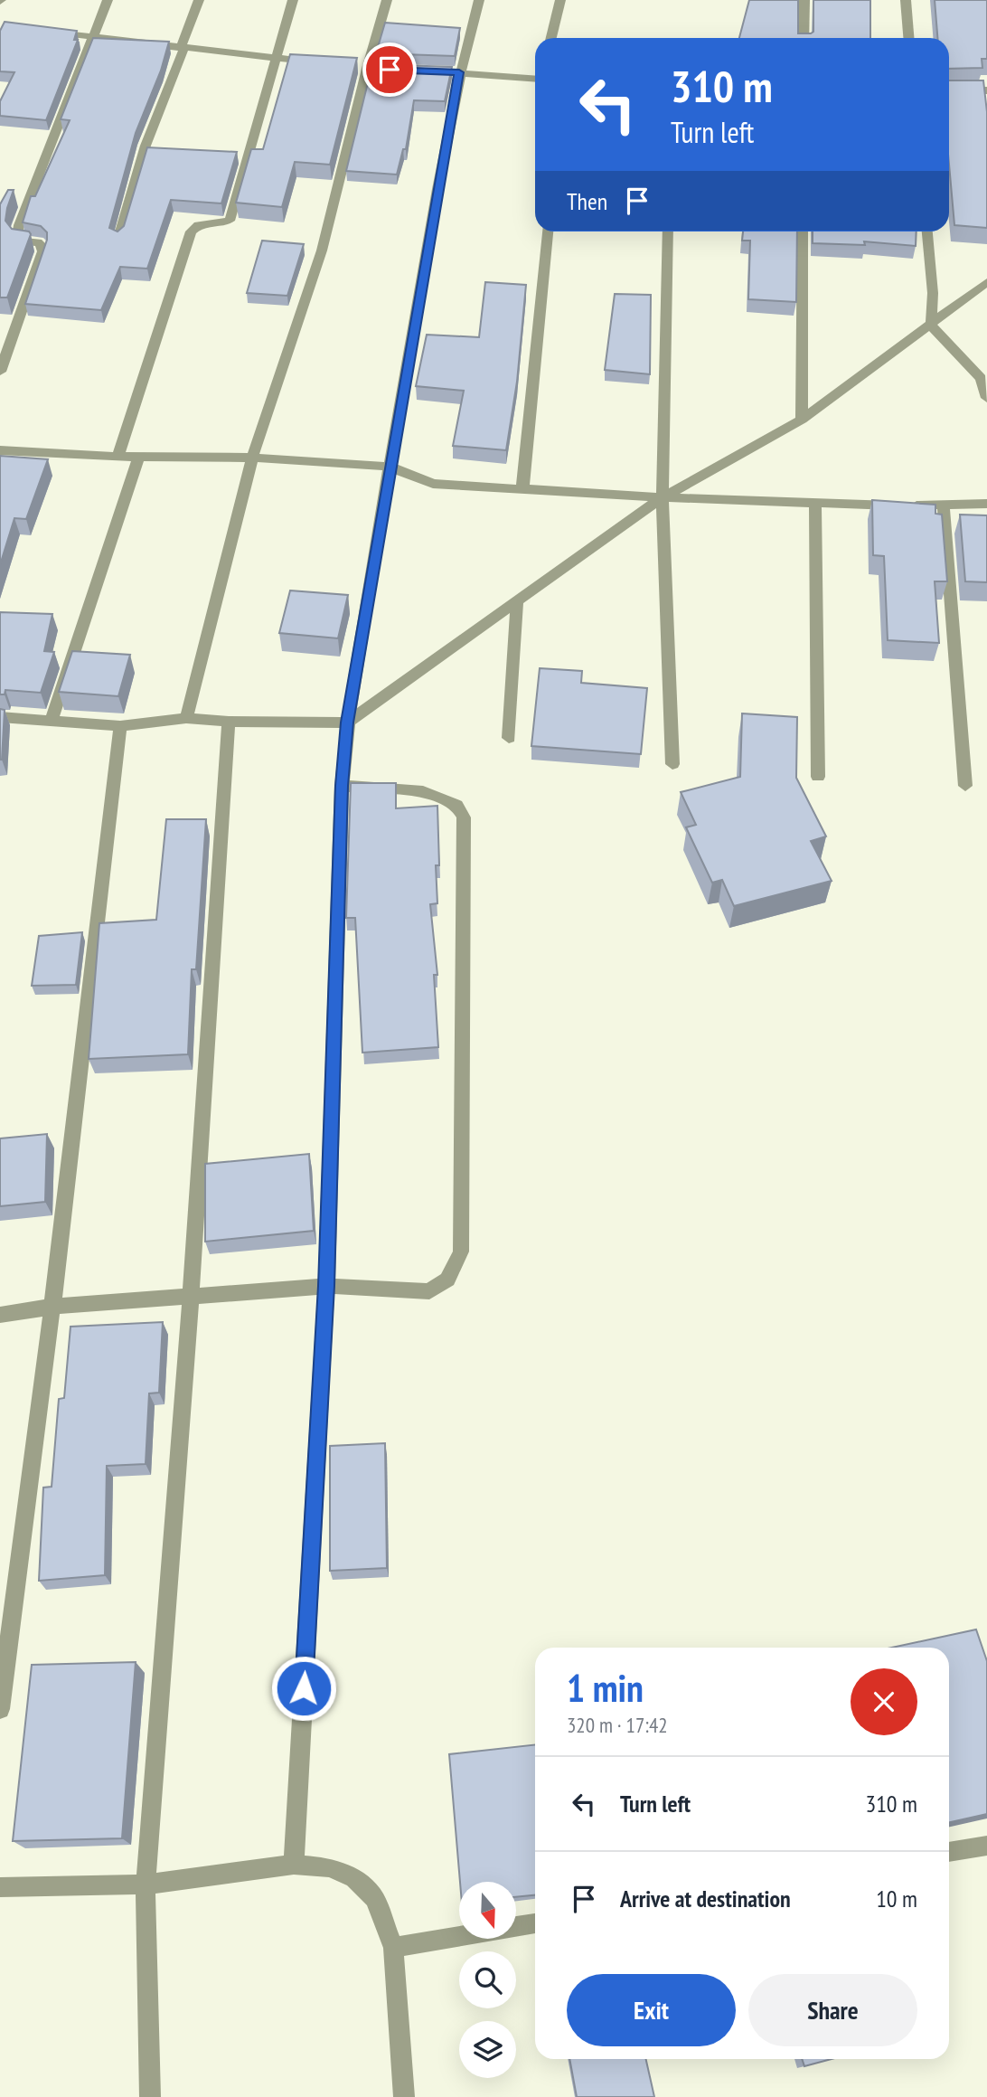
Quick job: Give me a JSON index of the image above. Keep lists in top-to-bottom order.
{
  "north": "bottom",
  "page": {
    "turn": ["310 m", "Turn left"],
    "then": "Then",
    "heading": ["1 min", "320 m · 17:42"],
    "list": [
      {
        "name": "Turn left",
        "value": "310 m"
      },
      {
        "name": "Arrive at destination",
        "value": "10 m"
      }
    ],
    "buttons": ["Exit", "Share"]
  }
}
